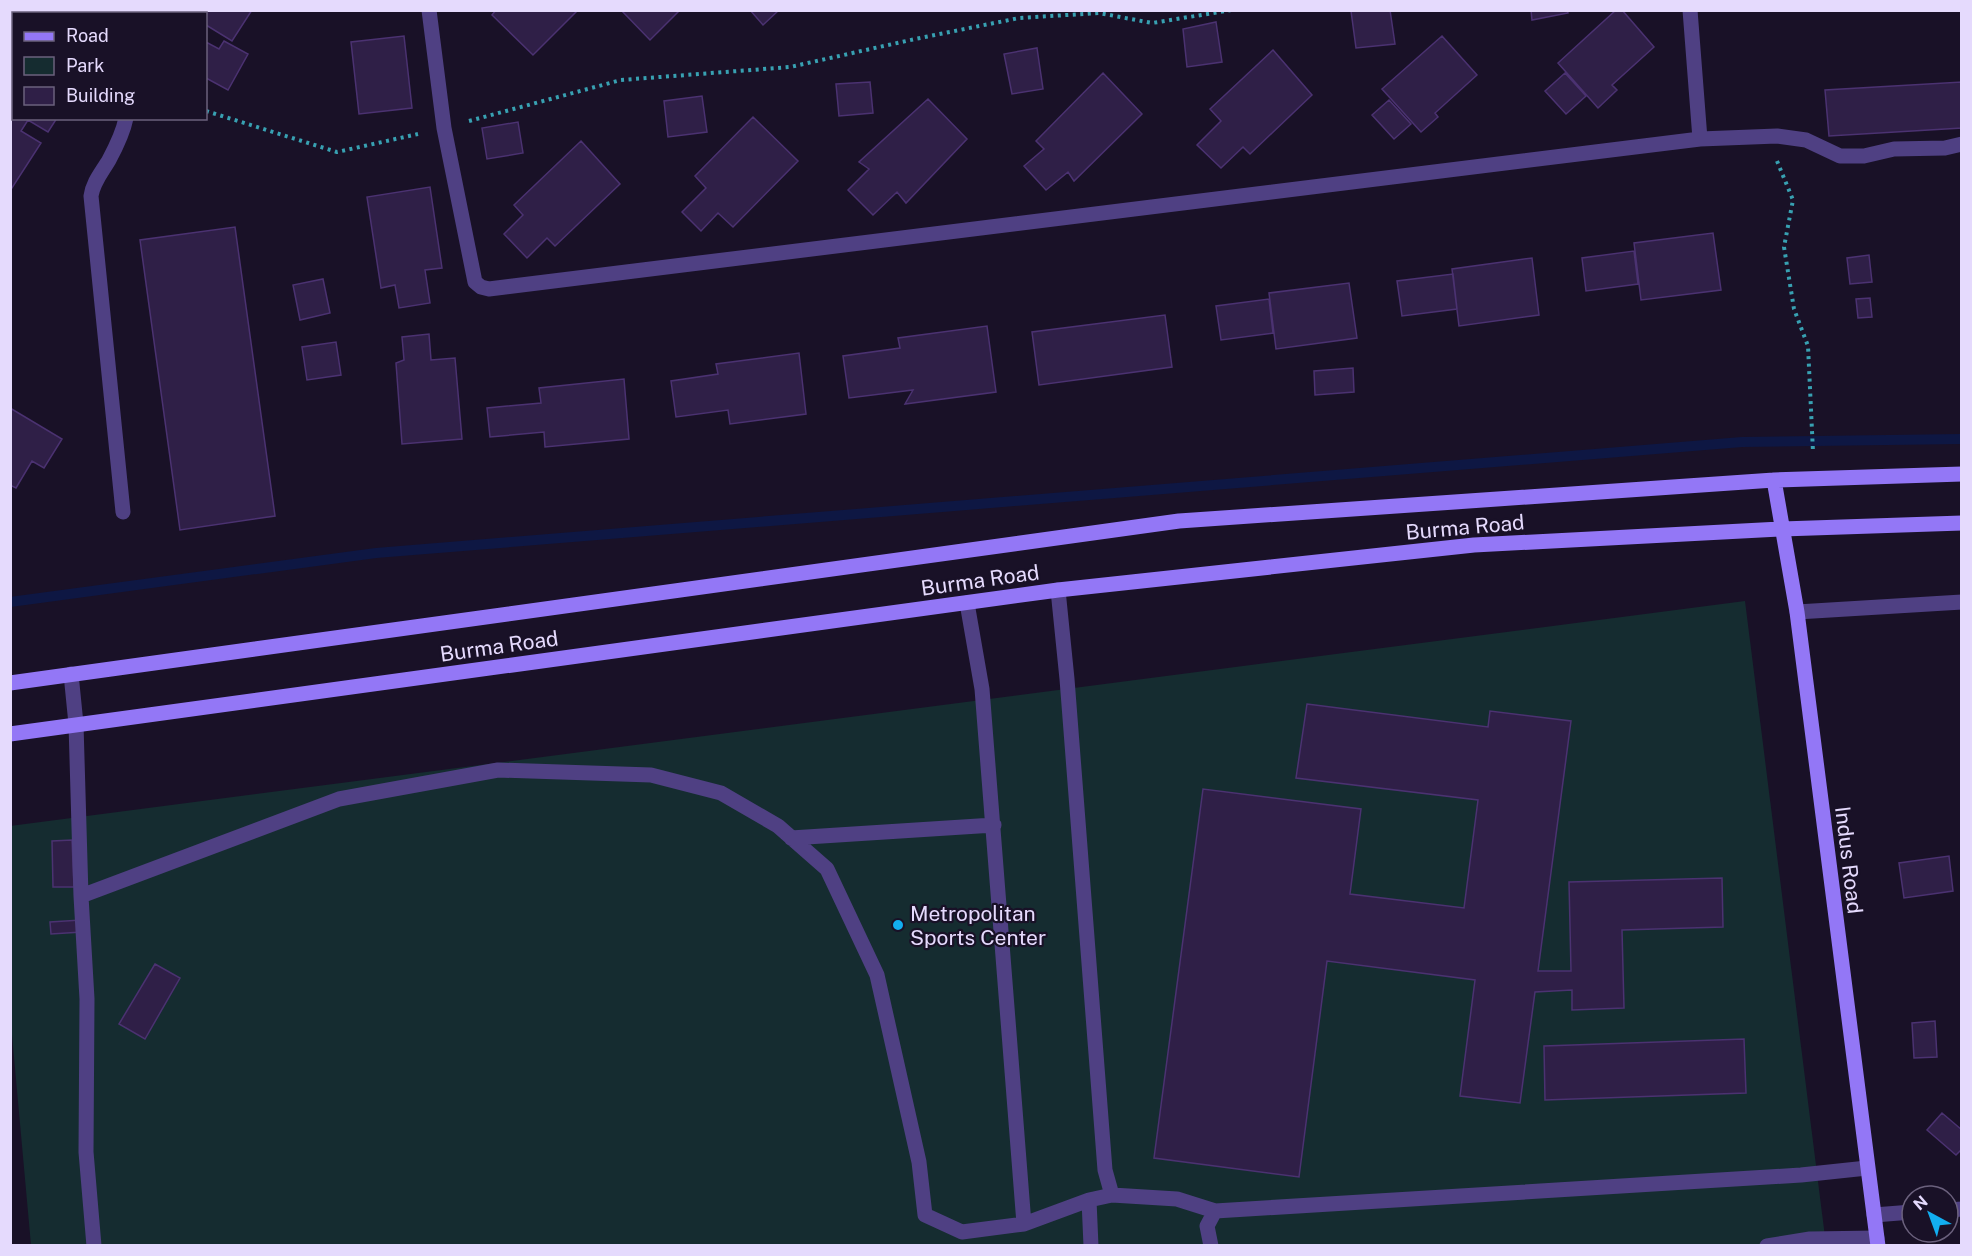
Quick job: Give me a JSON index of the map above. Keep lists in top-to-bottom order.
{
  "streets": {
    "main road": ["Burma Road", "Indus Road"]
  },
  "crossings": [
    ["Burma Road", "Indus Road"]
  ],
  "places": ["Metropolitan Sports Center"],
  "legend": ["Road", "Park", "Building"],
  "north": "top left"
}
